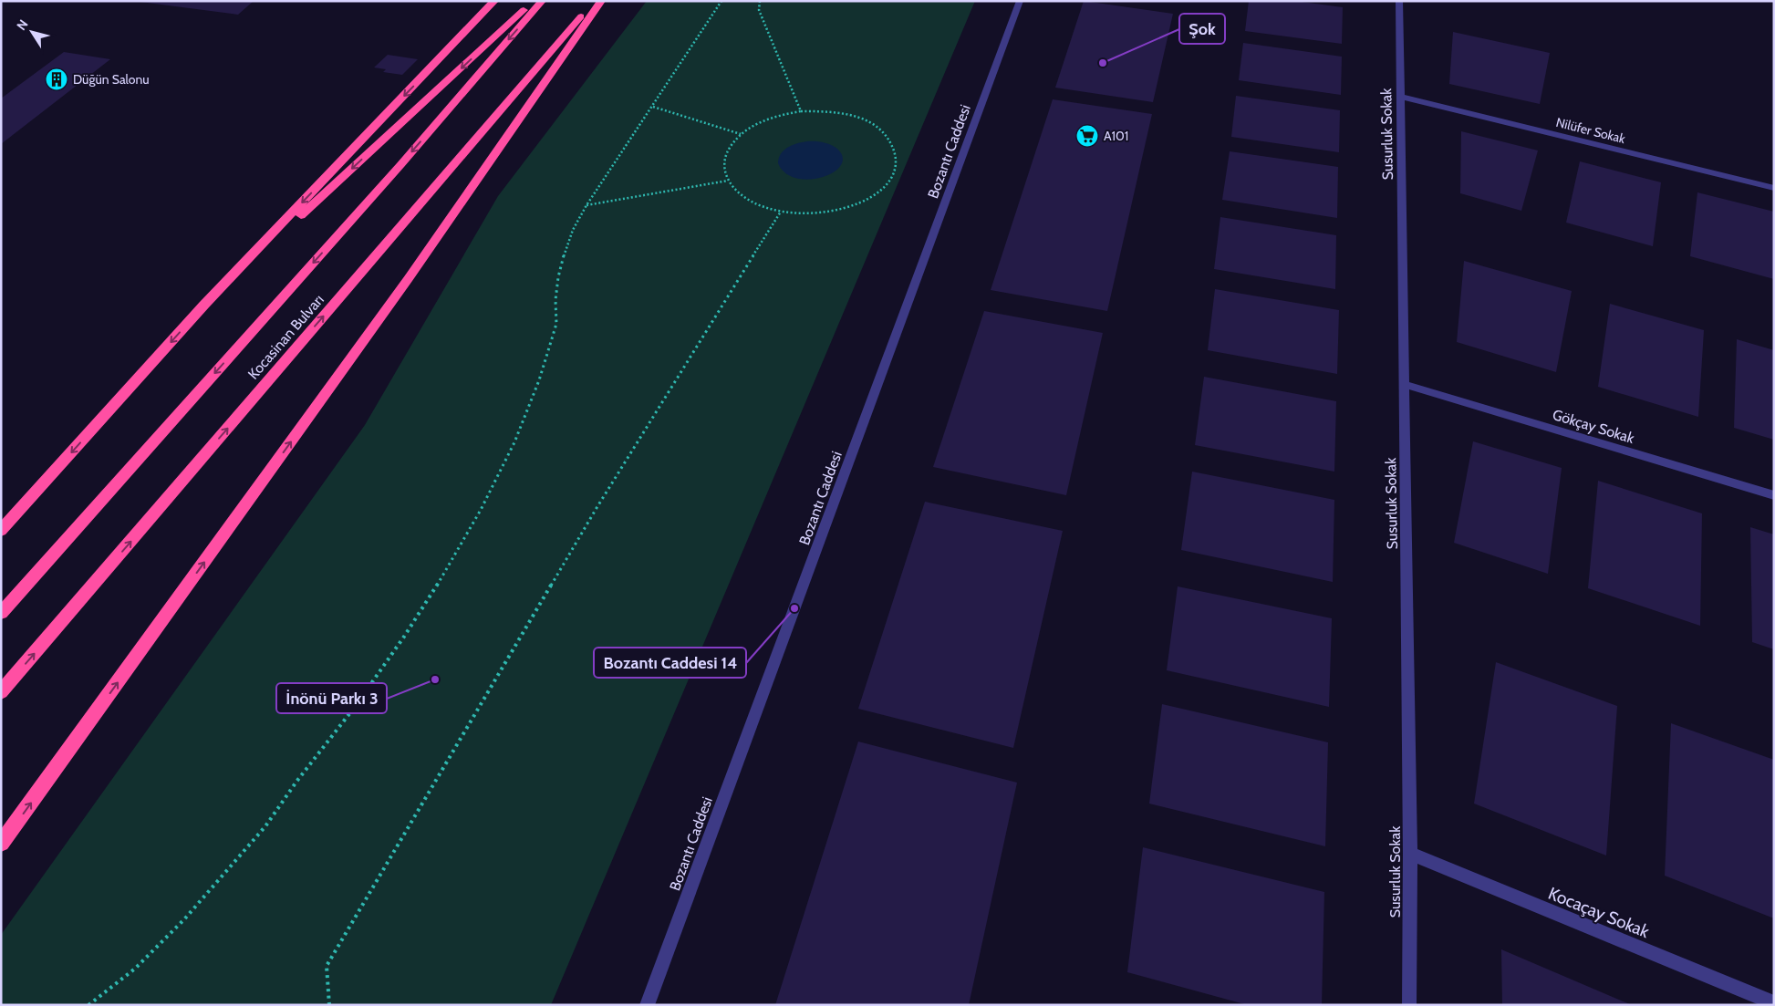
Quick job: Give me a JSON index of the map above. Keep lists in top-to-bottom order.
{
  "streets": {
    "highway": ["Kocasinan Bulvarı"],
    "street": [
      "Nilüfer Sokak",
      "Susurluk Sokak",
      "Bozantı Caddesi",
      "Gökçay Sokak",
      "Kocaçay Sokak"
    ]
  },
  "crossings": [
    ["Nilüfer Sokak", "Susurluk Sokak"],
    ["Susurluk Sokak", "Gökçay Sokak"],
    ["Susurluk Sokak", "Kocaçay Sokak"]
  ],
  "places": {
    "other": ["Şok", "Bozantı Caddesi 14", "İnönü Parkı 3"],
    "building": ["Düğün Salonu"],
    "supermarket": ["A101"]
  },
  "north": "top left"
}
